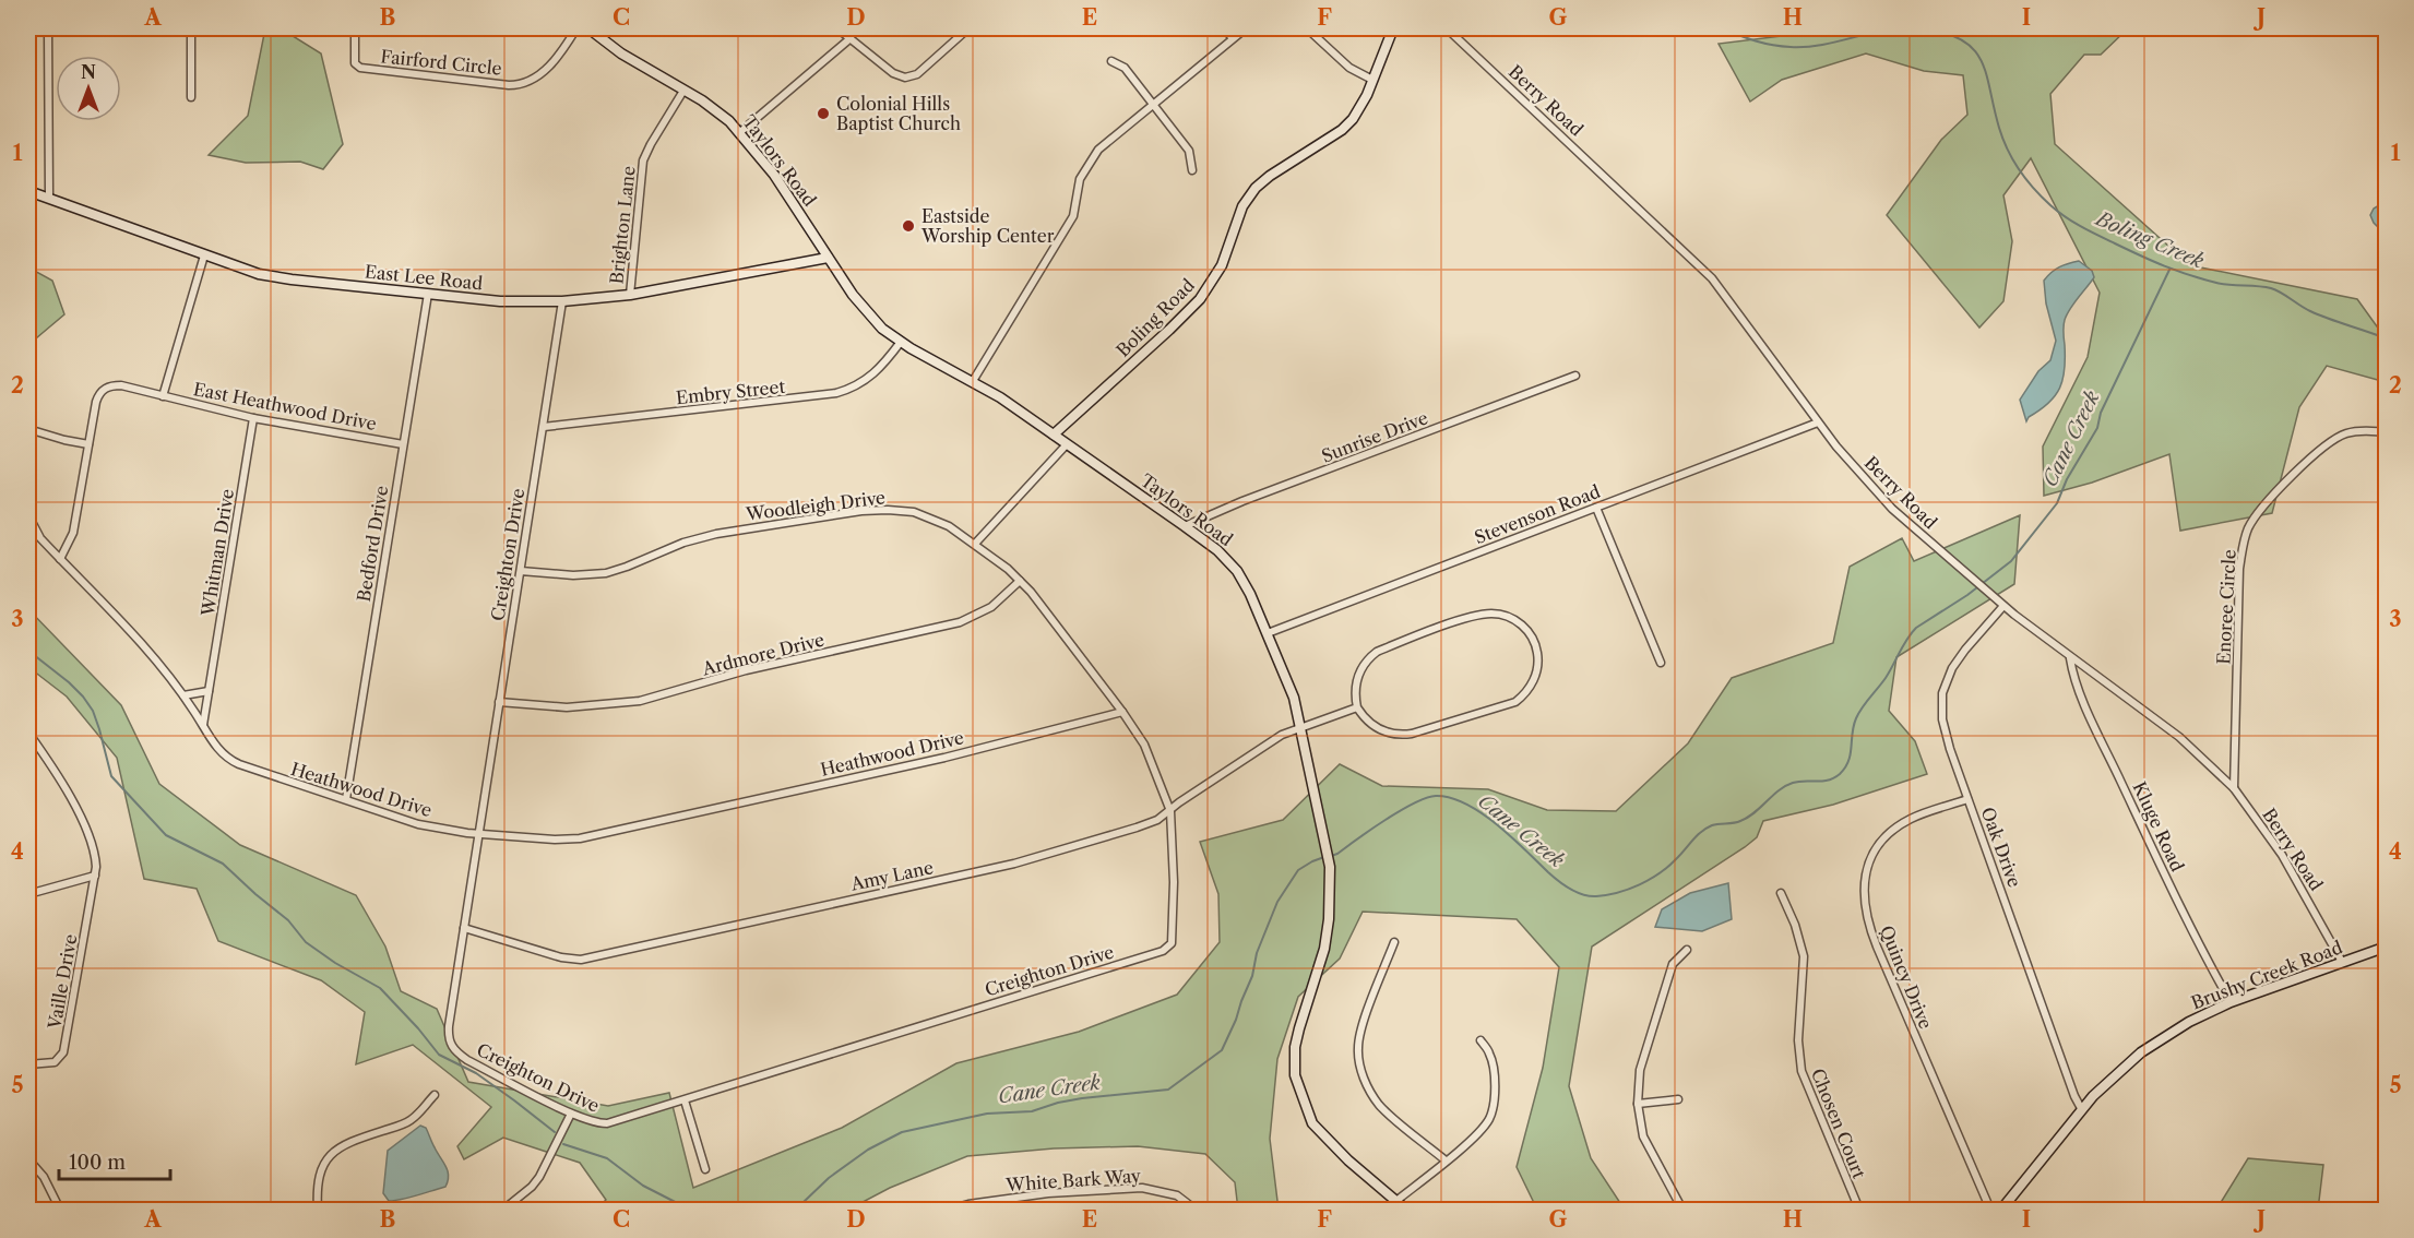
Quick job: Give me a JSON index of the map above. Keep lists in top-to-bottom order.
{
  "streets": {
    "street": [
      "Fairford Circle",
      "Berry Road",
      "Taylors Road",
      "Brighton Lane",
      "East Lee Road",
      "Boling Road",
      "Embry Street",
      "East Heathwood Drive",
      "Sunrise Drive",
      "Woodleigh Drive",
      "Stevenson Road",
      "Bedford Drive",
      "Whitman Drive",
      "Creighton Drive",
      "Enoree Circle",
      "Ardmore Drive",
      "Heathwood Drive",
      "Kluge Road",
      "Oak Drive",
      "Amy Lane",
      "Brushy Creek Road",
      "Quincy Drive",
      "Vaille Drive",
      "Chosen Court",
      "White Bark Way"
    ]
  },
  "crossings": [
    ["Berry Road", "Stevenson Road"],
    ["Berry Road", "Enoree Circle"],
    ["Berry Road", "Kluge Road"],
    ["Berry Road", "Oak Drive"],
    ["Berry Road", "Brushy Creek Road"],
    ["Taylors Road", "Brighton Lane"],
    ["Taylors Road", "East Lee Road"],
    ["Taylors Road", "Boling Road"],
    ["Taylors Road", "Embry Street"],
    ["Taylors Road", "Sunrise Drive"],
    ["Taylors Road", "Stevenson Road"],
    ["Taylors Road", "Amy Lane"],
    ["Brighton Lane", "East Lee Road"],
    ["East Lee Road", "Bedford Drive"],
    ["East Lee Road", "Creighton Drive"],
    ["Embry Street", "Creighton Drive"],
    ["East Heathwood Drive", "Bedford Drive"],
    ["East Heathwood Drive", "Whitman Drive"],
    ["Woodleigh Drive", "Creighton Drive"],
    ["Woodleigh Drive", "Ardmore Drive"],
    ["Woodleigh Drive", "Heathwood Drive"],
    ["Woodleigh Drive", "Amy Lane"],
    ["Bedford Drive", "Heathwood Drive"],
    ["Whitman Drive", "Heathwood Drive"],
    ["Creighton Drive", "Ardmore Drive"],
    ["Creighton Drive", "Heathwood Drive"],
    ["Creighton Drive", "Amy Lane"],
    ["Kluge Road", "Brushy Creek Road"],
    ["Oak Drive", "Brushy Creek Road"],
    ["Oak Drive", "Quincy Drive"]
  ],
  "water": ["Boling Creek", "Cane Creek"],
  "places": ["Colonial Hills Baptist Church", "Eastside Worship Center"],
  "scale_bar": "100 m",
  "north": "top",
  "grid": {
    "columns": [
      "A",
      "B",
      "C",
      "D",
      "E",
      "F",
      "G",
      "H",
      "I",
      "J"
    ],
    "rows": [
      "1",
      "2",
      "3",
      "4",
      "5"
    ]
  }
}
